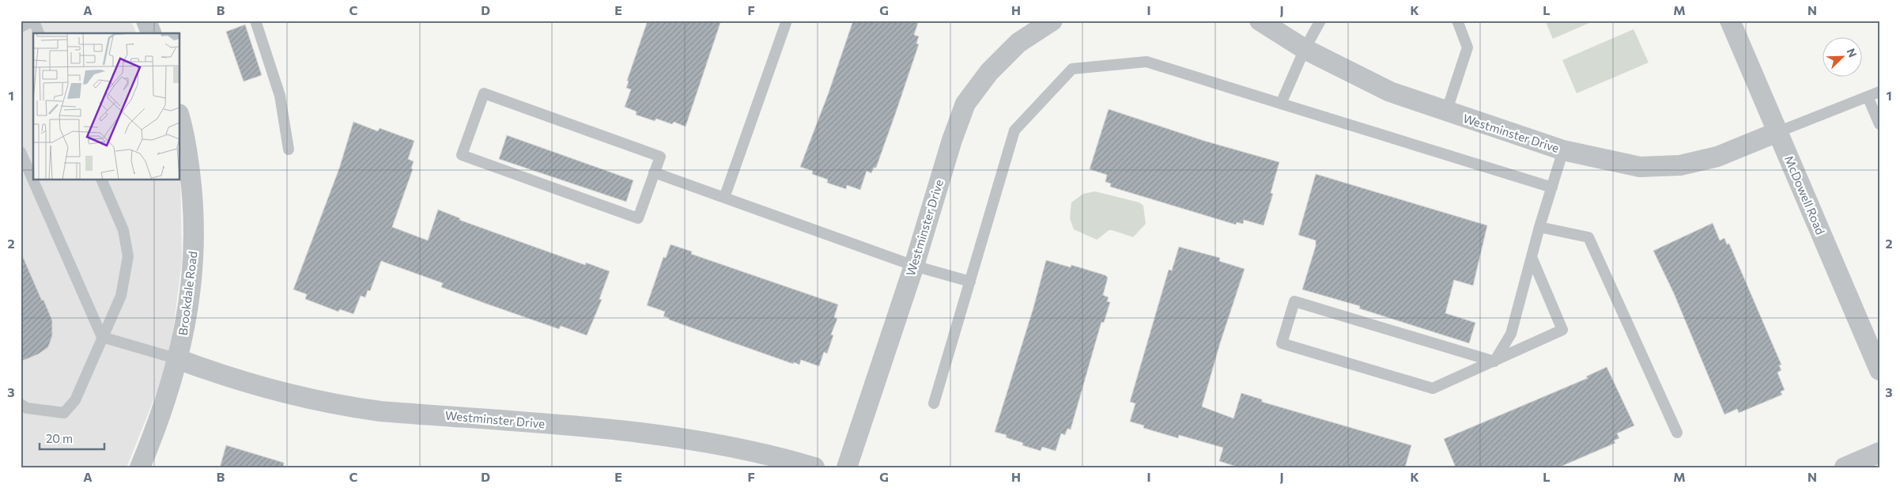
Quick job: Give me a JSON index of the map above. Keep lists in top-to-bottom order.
{
  "streets": {
    "street": ["Westminster Drive", "McDowell Road", "Brookdale Road"]
  },
  "crossings": [
    ["Westminster Drive", "McDowell Road"],
    ["Westminster Drive", "Brookdale Road"]
  ],
  "scale_bar": "20 m",
  "north": "top right",
  "grid": {
    "columns": [
      "A",
      "B",
      "C",
      "D",
      "E",
      "F",
      "G",
      "H",
      "I",
      "J",
      "K",
      "L",
      "M",
      "N"
    ],
    "rows": ["1", "2", "3"]
  }
}
